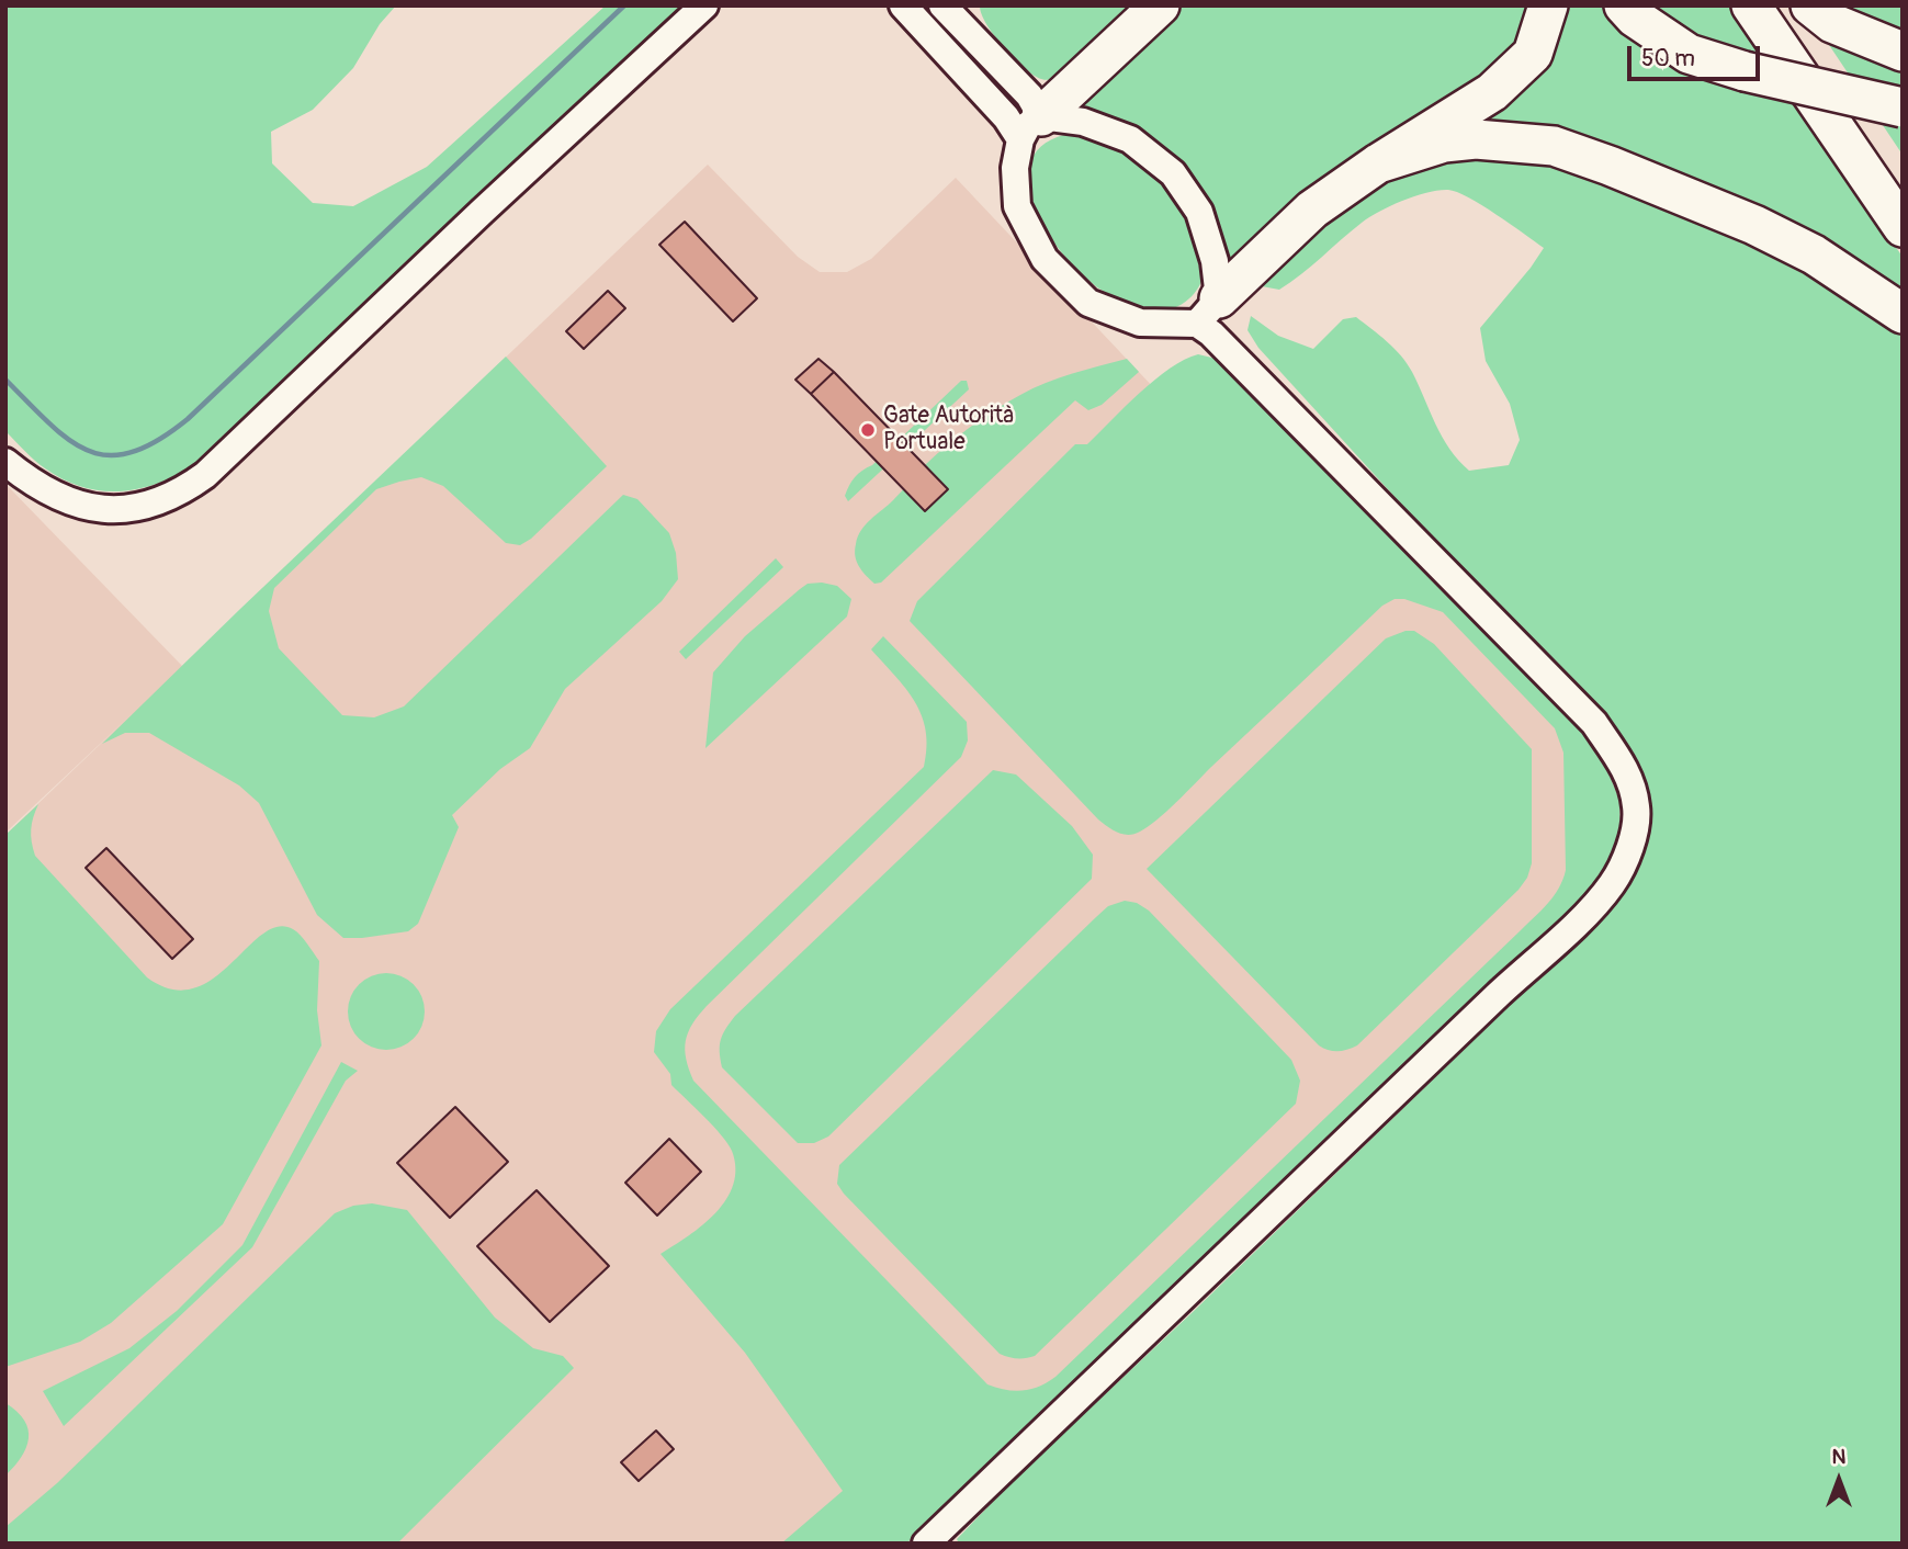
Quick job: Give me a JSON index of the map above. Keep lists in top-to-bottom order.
{
  "places": ["Gate Autorità Portuale"],
  "scale_bar": "50 m",
  "north": "top"
}
